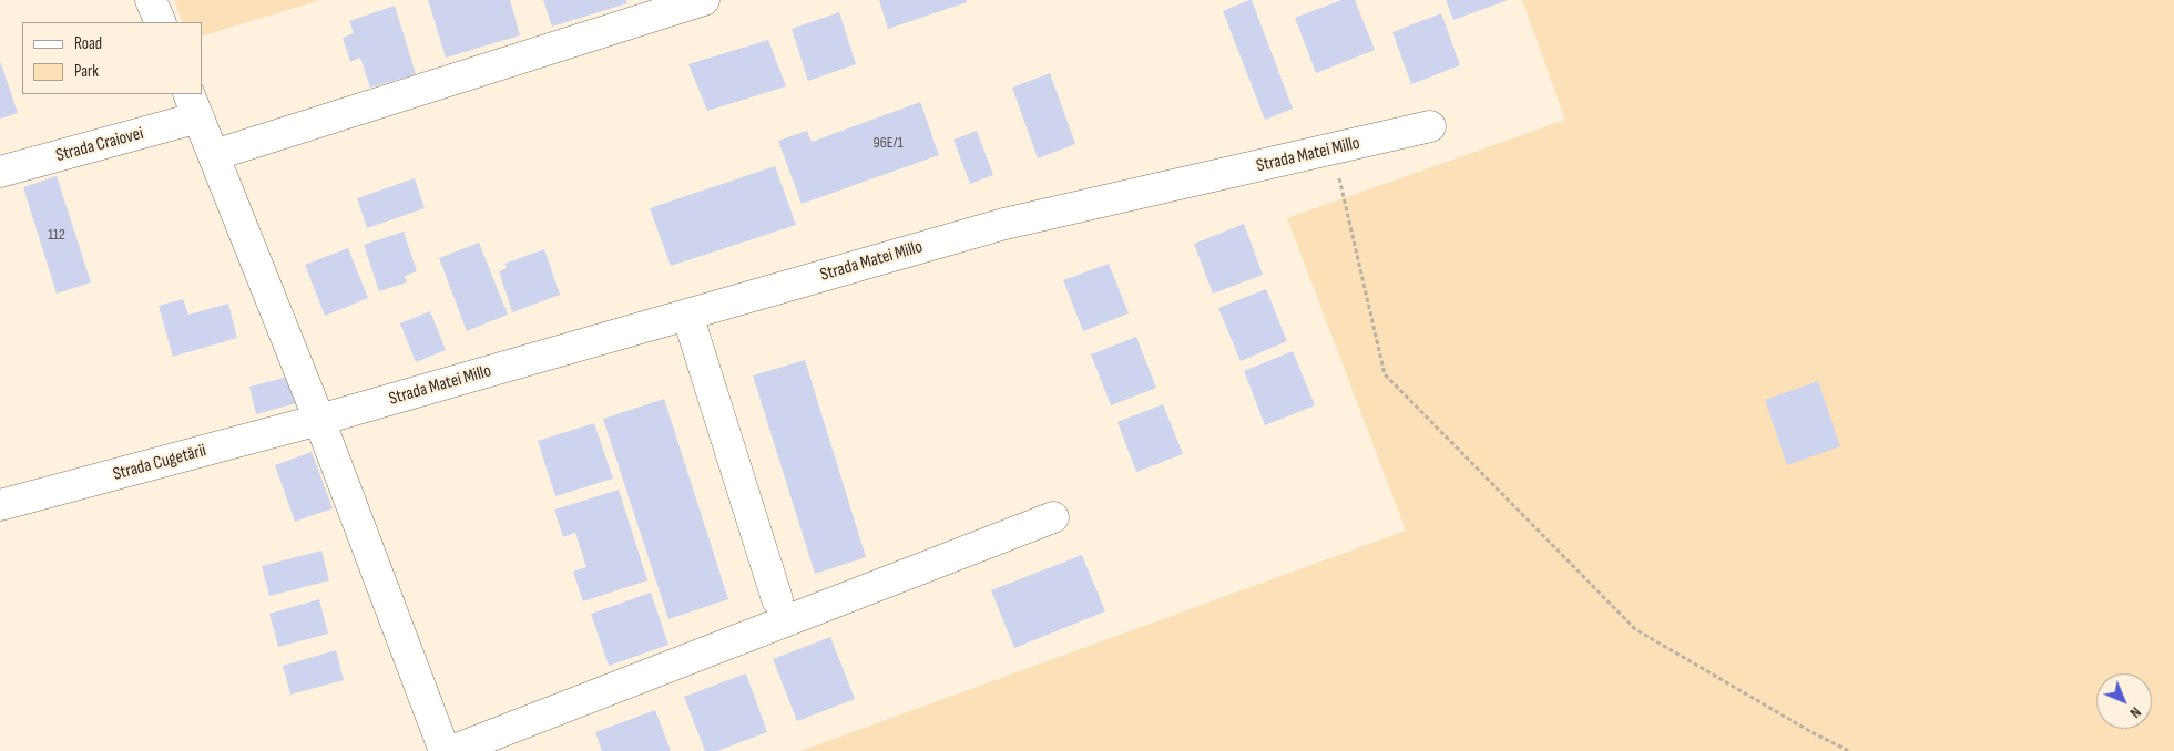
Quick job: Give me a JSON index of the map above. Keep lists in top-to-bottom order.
{
  "streets": {
    "street": ["Strada Craiovei", "Strada Matei Millo", "Strada Cugetării"]
  },
  "crossings": [
    ["Strada Matei Millo", "Strada Cugetării"]
  ],
  "house_numbers": ["96E/1", "112"],
  "legend": ["Road", "Park"],
  "north": "bottom right"
}
